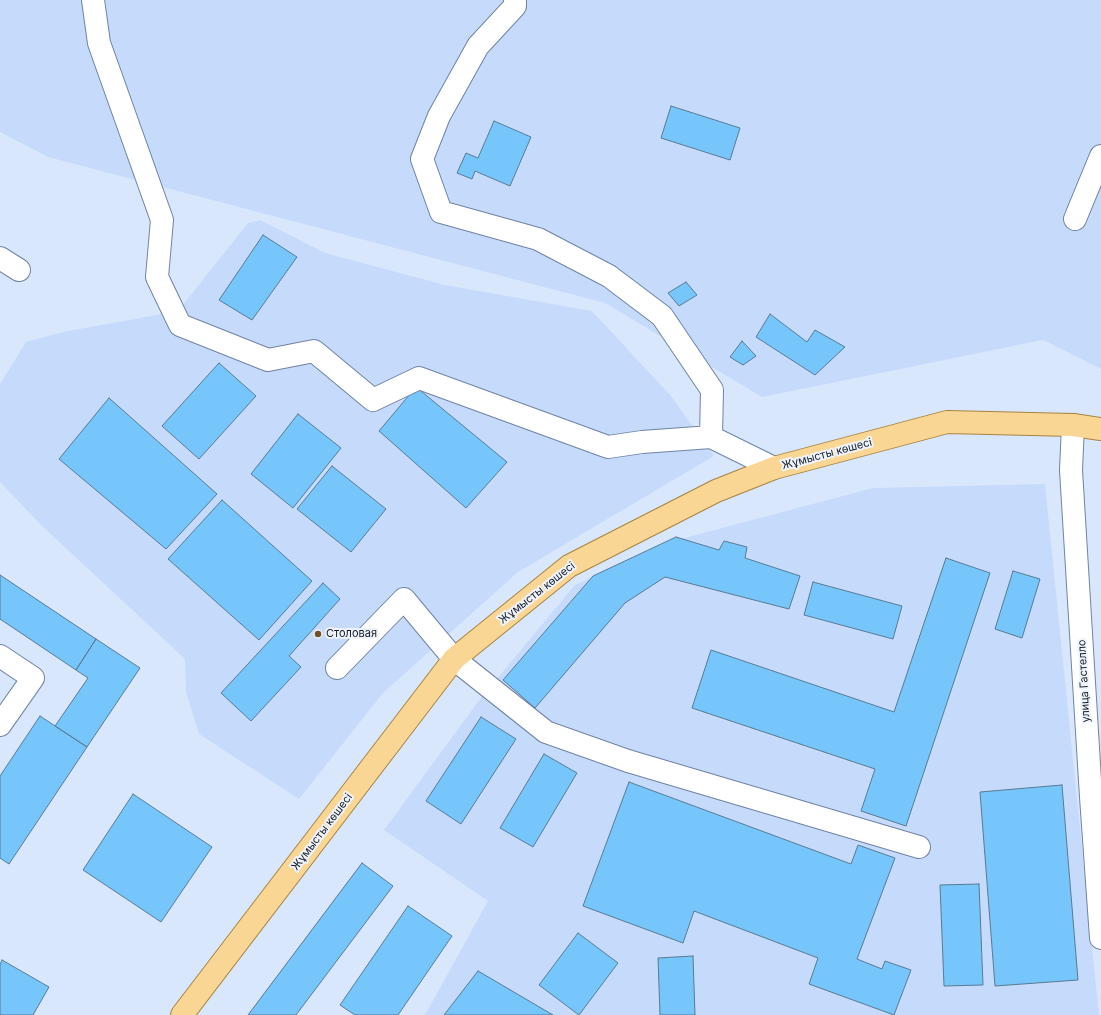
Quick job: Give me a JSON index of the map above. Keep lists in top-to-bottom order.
{
  "streets": {
    "main road": ["Жұмысты көшесі"],
    "street": ["улица Гастелло"]
  },
  "crossings": [
    ["Жұмысты көшесі", "улица Гастелло"]
  ],
  "places": ["Столовая"]
}
